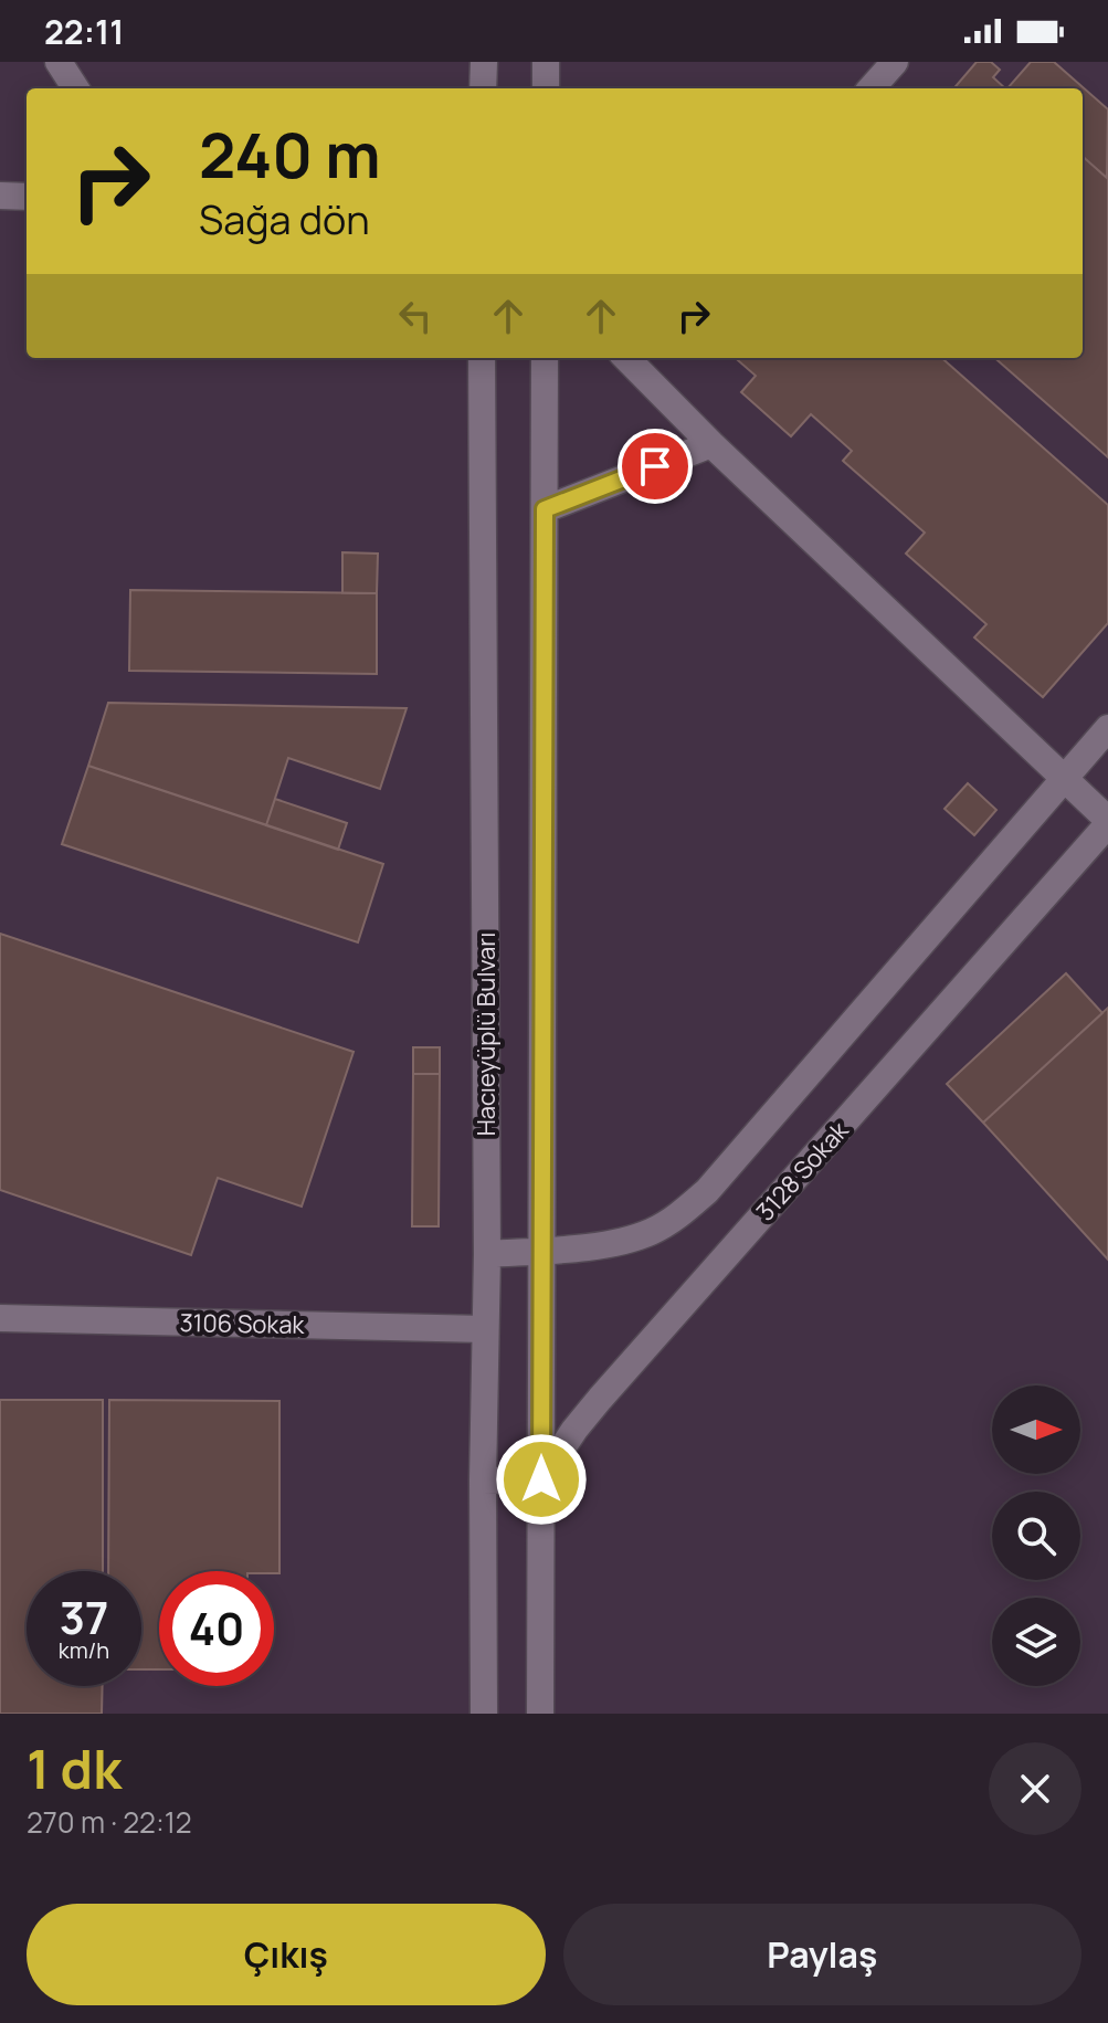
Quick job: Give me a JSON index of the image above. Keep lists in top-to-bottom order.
{
  "streets": {
    "street": ["Hacıeyüplü Bulvarı", "3128 Sokak", "3106 Sokak"]
  },
  "crossings": [
    ["Hacıeyüplü Bulvarı", "3106 Sokak"]
  ],
  "north": "right",
  "page": {
    "status": "22:11",
    "turn": ["240 m", "Sağa dön"],
    "speed": "37 km/h",
    "limit": "40",
    "heading": ["1 dk", "270 m · 22:12"],
    "buttons": ["Çıkış", "Paylaş"]
  }
}
